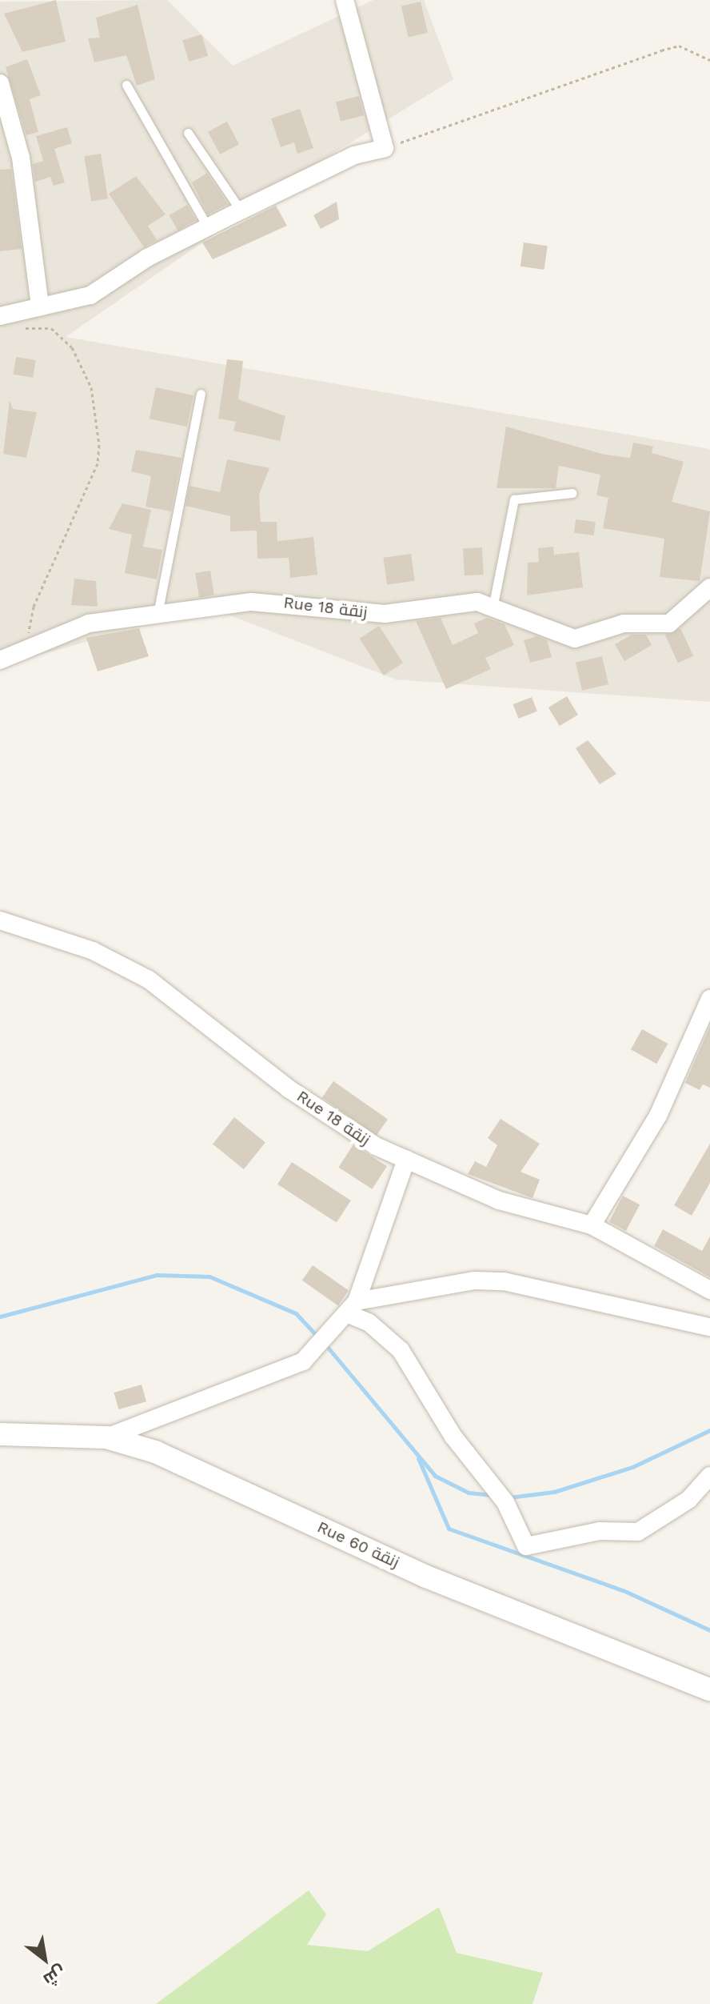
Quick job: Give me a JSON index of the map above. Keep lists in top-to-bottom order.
{
  "streets": {
    "street": ["Rue 18 زنقة", "Rue 60 زنقة"]
  },
  "north": "bottom right"
}
